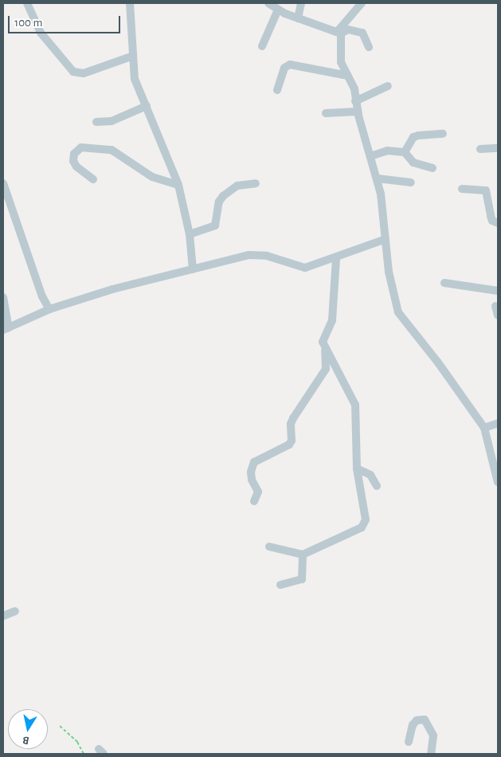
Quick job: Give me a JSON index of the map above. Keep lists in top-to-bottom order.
{
  "scale_bar": "100 m",
  "north": "bottom"
}
